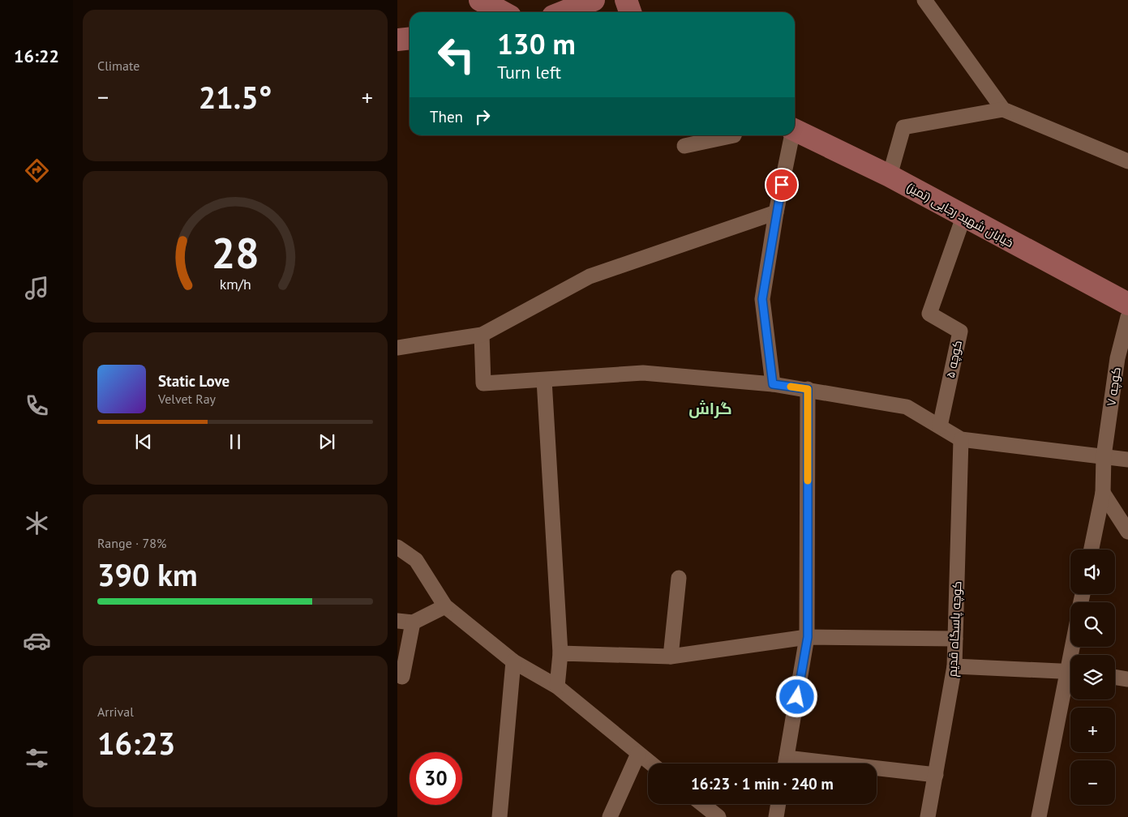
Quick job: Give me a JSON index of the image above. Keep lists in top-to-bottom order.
{
  "streets": {
    "street": [
      "خیابان شهید رجایی (تمیز)",
      "کوچه ۵",
      "کوچه ۷",
      "کوچه پاسگاه قدیم"
    ]
  },
  "crossings": [
    ["خیابان شهید رجایی (تمیز)", "کوچه ۵"]
  ],
  "districts": ["گراش"],
  "page": {
    "tabs": "16:22",
    "tile": [
      "Climate",
      ["Range · 78%", "390 km"],
      ["Arrival", "16:23"]
    ],
    "turn": ["130 m", "Turn left"],
    "heat": ["−", "21.5°", "+"],
    "then": "Then",
    "song": ["Static Love", "Velvet Ray"],
    "map_buttons": ["+", "−"],
    "limit": "30",
    "trip": "16:23 · 1 min · 240 m",
    "gauge": ["28", "km/h"]
  }
}
